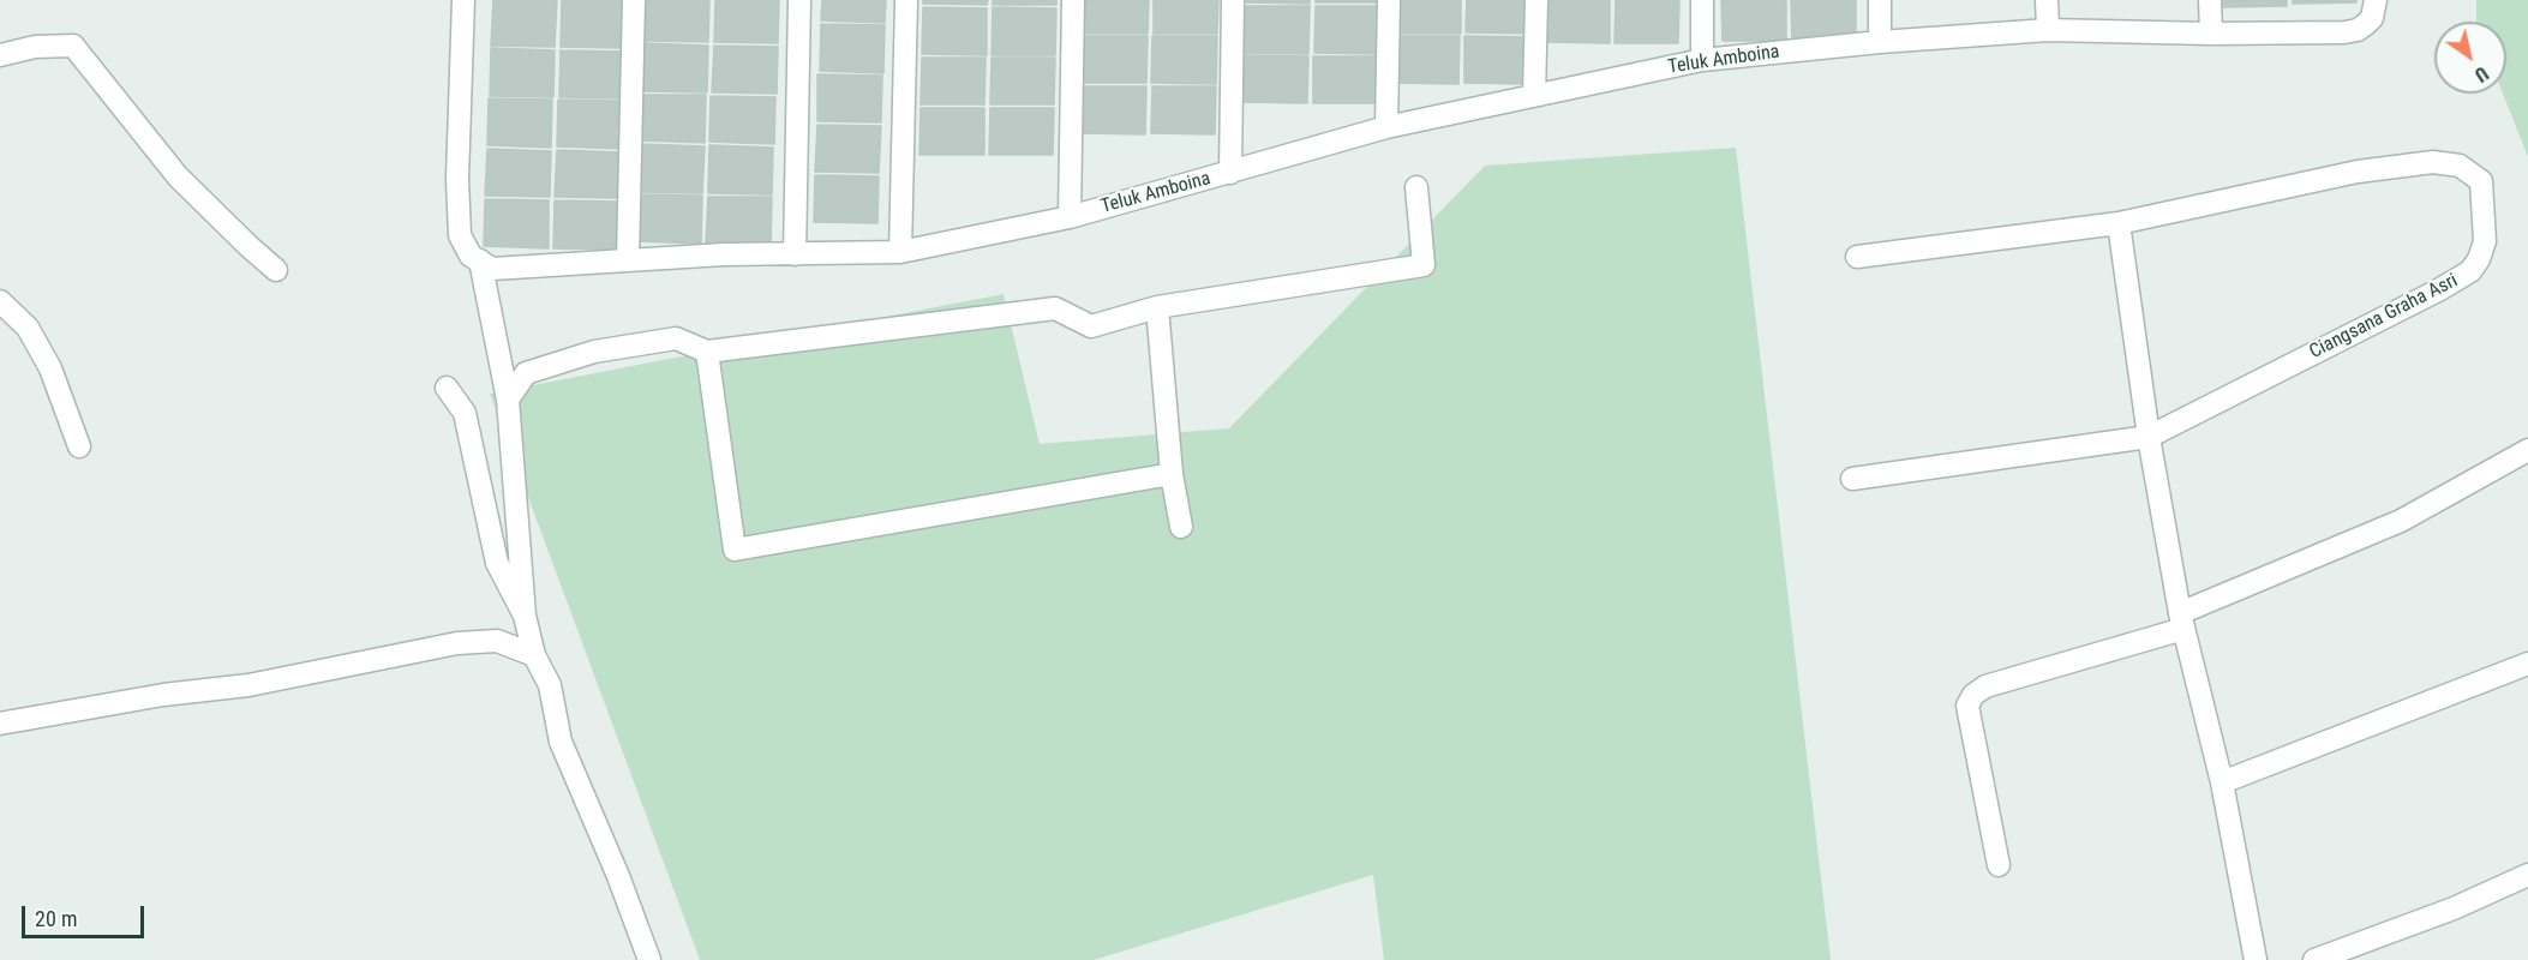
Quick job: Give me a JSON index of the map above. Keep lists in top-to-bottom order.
{
  "streets": {
    "street": ["Teluk Amboina", "Ciangsana Graha Asri"]
  },
  "scale_bar": "20 m",
  "north": "bottom right"
}
